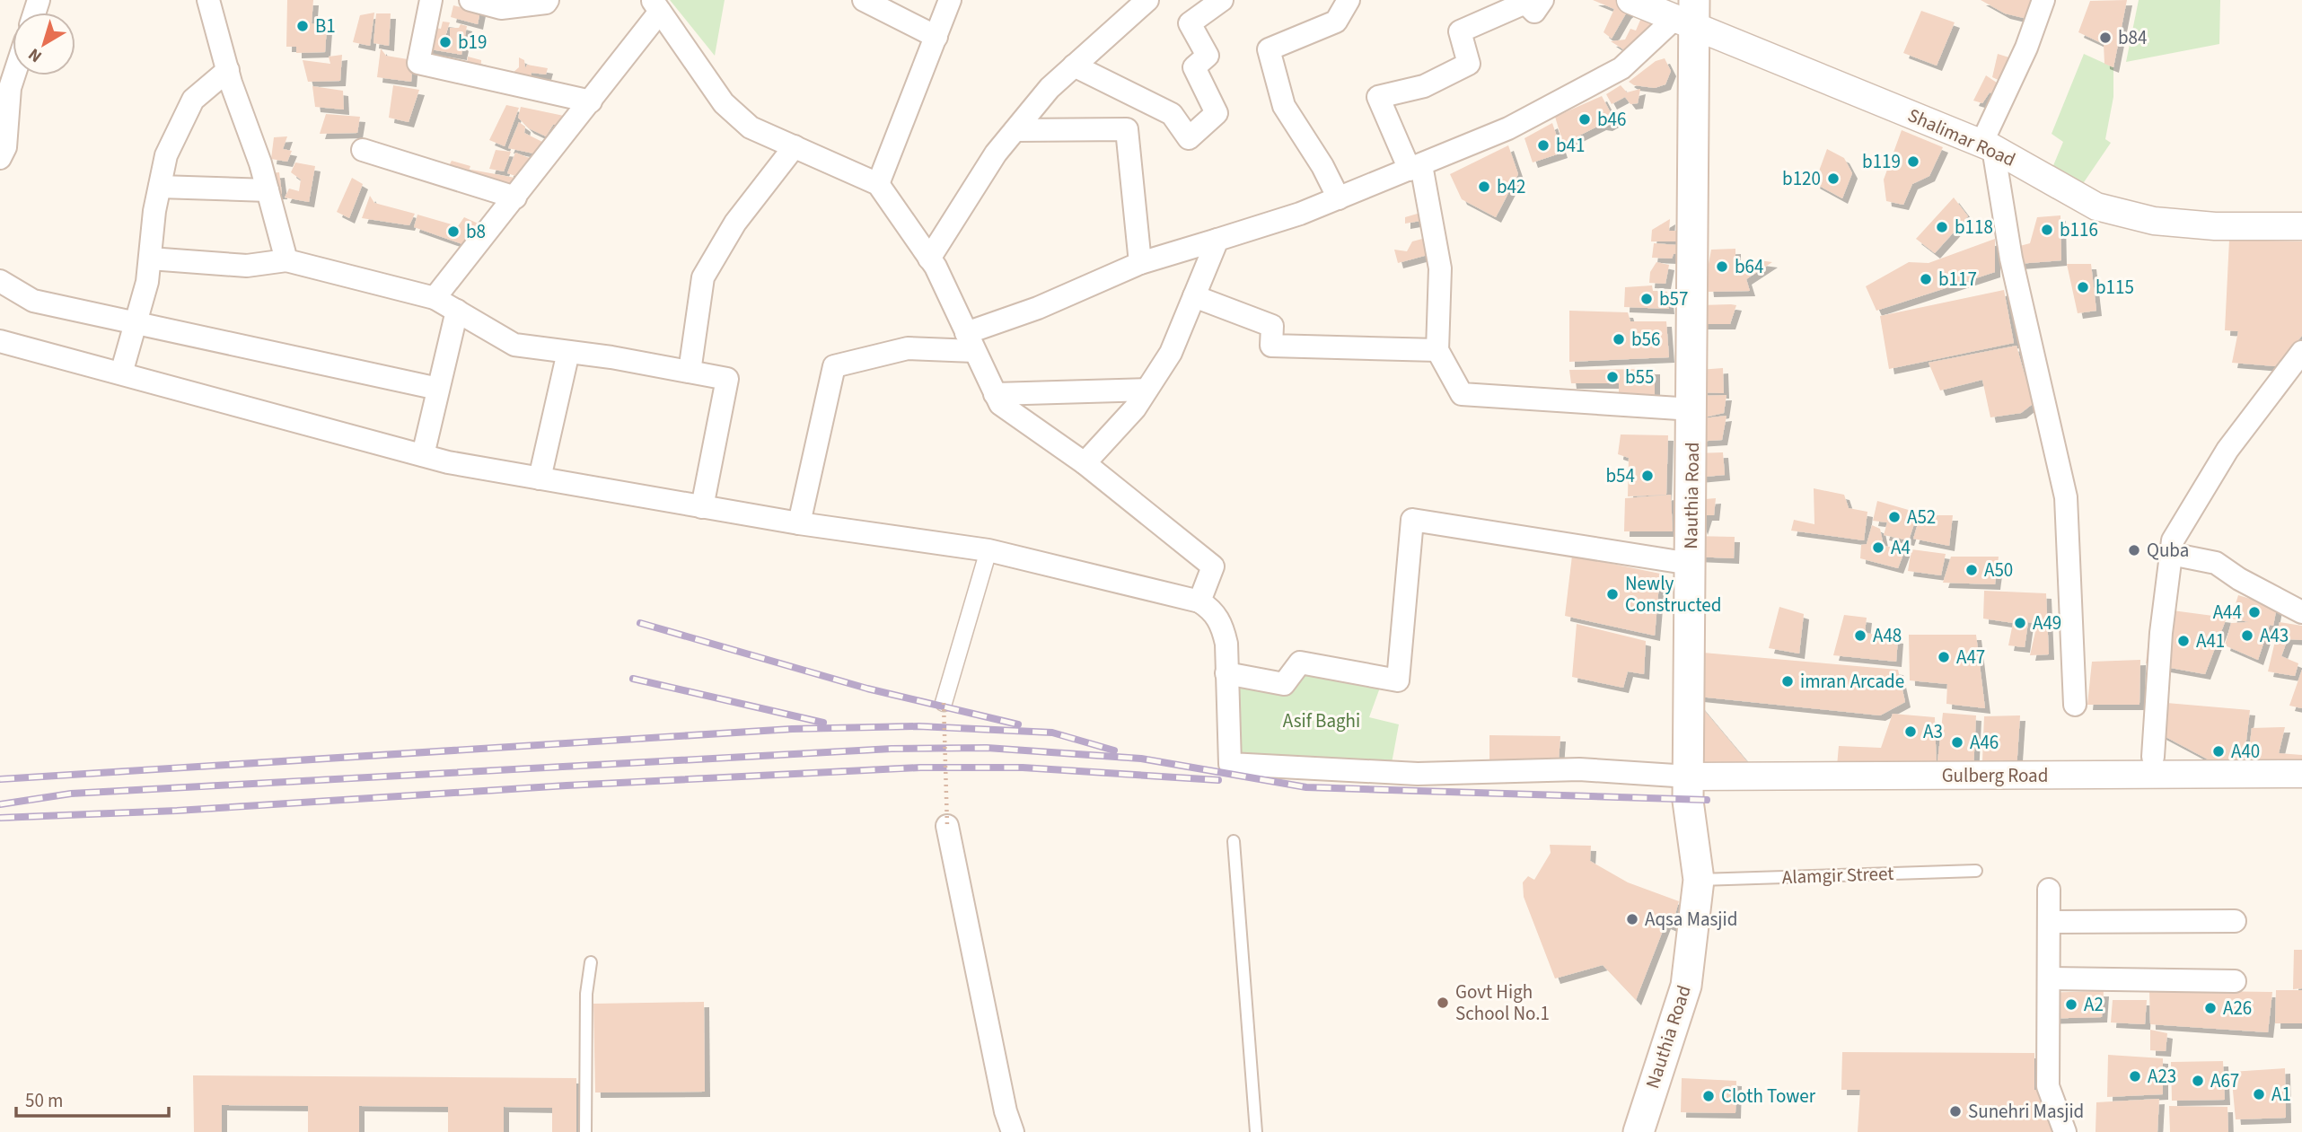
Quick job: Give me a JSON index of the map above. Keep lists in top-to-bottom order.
{
  "streets": {
    "main road": ["Nauthia Road"],
    "street": ["Shalimar Road", "Gulberg Road"],
    "lane": ["Alamgir Street"]
  },
  "crossings": [
    ["Shalimar Road", "Nauthia Road"],
    ["Nauthia Road", "Gulberg Road"],
    ["Nauthia Road", "Alamgir Street"]
  ],
  "parks": ["Asif Baghi"],
  "places": [
    "B1",
    "b84",
    "b19",
    "b46",
    "b41",
    "b119",
    "b120",
    "b42",
    "b118",
    "b116",
    "b8",
    "b64",
    "b117",
    "b115",
    "b57",
    "b56",
    "b55",
    "b54",
    "A52",
    "A4",
    "Quba",
    "A50",
    "Newly Constructed",
    "A44",
    "A49",
    "A48",
    "A43",
    "A41",
    "A47",
    "imran Arcade",
    "A3",
    "A46",
    "A40",
    "Aqsa Masjid",
    "Govt High School No.1",
    "A2",
    "A26",
    "A23",
    "A67",
    "A1",
    "Cloth Tower",
    "Sunehri Masjid"
  ],
  "scale_bar": "50 m",
  "north": "bottom left"
}
